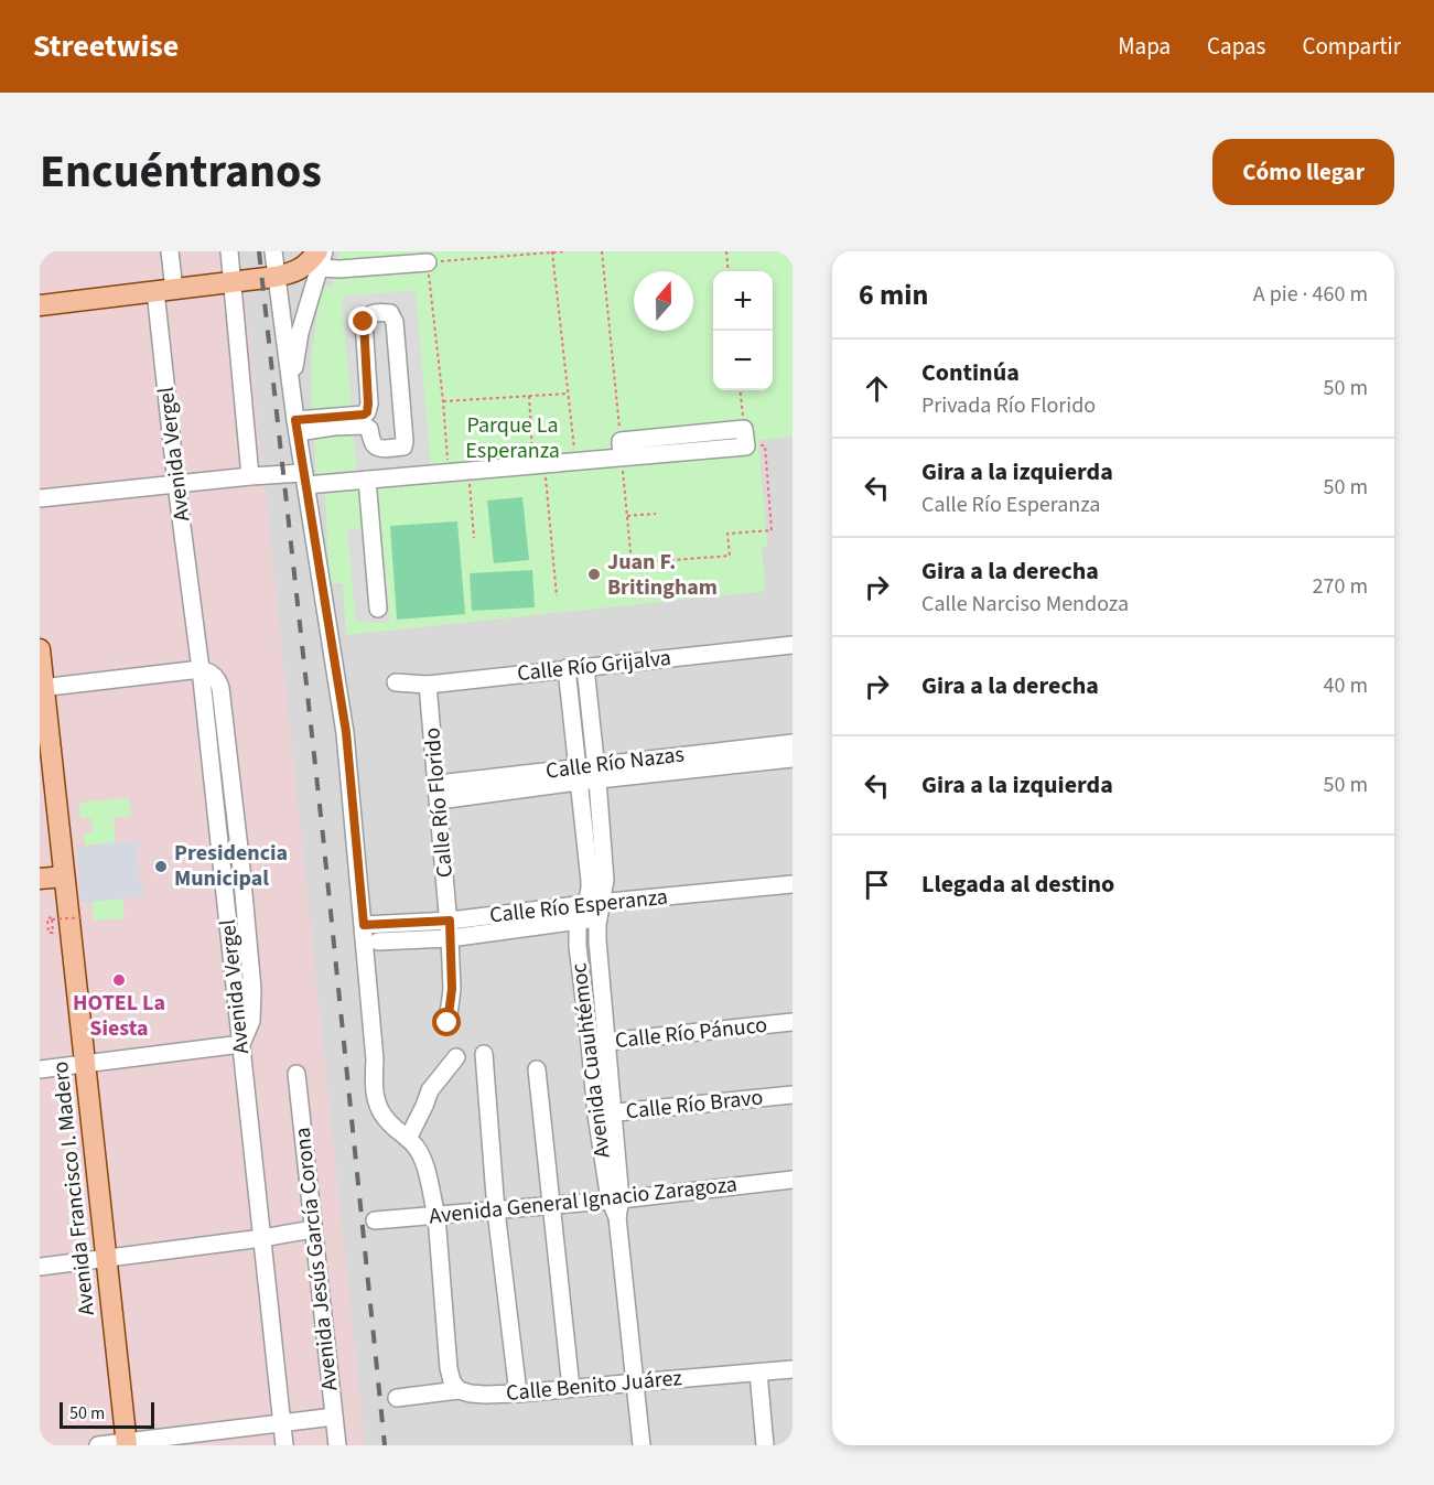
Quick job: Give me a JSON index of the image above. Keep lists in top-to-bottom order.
{
  "streets": {
    "main road": ["Avenida Francisco I. Madero"],
    "street": [
      "Avenida Vergel",
      "Calle Río Grijalva",
      "Calle Río Nazas",
      "Calle Río Florido",
      "Calle Río Esperanza",
      "Calle Río Pánuco",
      "Avenida Cuauhtémoc",
      "Calle Río Bravo",
      "Avenida General Ignacio Zaragoza",
      "Avenida Jesús García Corona",
      "Calle Benito Juárez"
    ]
  },
  "crossings": [
    ["Calle Río Grijalva", "Calle Río Florido"],
    ["Calle Río Nazas", "Calle Río Florido"],
    ["Calle Río Florido", "Calle Río Esperanza"],
    ["Calle Río Esperanza", "Avenida Cuauhtémoc"],
    ["Calle Río Pánuco", "Avenida Cuauhtémoc"],
    ["Avenida Cuauhtémoc", "Calle Río Bravo"],
    ["Avenida Cuauhtémoc", "Avenida General Ignacio Zaragoza"],
    ["Avenida Cuauhtémoc", "Calle Benito Juárez"]
  ],
  "parks": ["Parque La Esperanza"],
  "places": ["Juan F. Britingham", "Presidencia Municipal", "HOTEL La Siesta"],
  "scale_bar": "50 m",
  "north": "top",
  "page": {
    "header": "Streetwise",
    "nav": ["Mapa", "Capas", "Compartir"],
    "title": "Encuéntranos",
    "buttons": "Cómo llegar",
    "heading": ["6 min", "A pie · 460 m"],
    "map_buttons": ["+", "−"],
    "list": [
      ["Continúa", "Privada Río Florido", "50 m"],
      ["Gira a la izquierda", "Calle Río Esperanza", "50 m"],
      ["Gira a la derecha", "Calle Narciso Mendoza", "270 m"],
      ["Gira a la derecha", "40 m"],
      ["Gira a la izquierda", "50 m"],
      "Llegada al destino"
    ],
    "scale": "50 m"
  }
}
